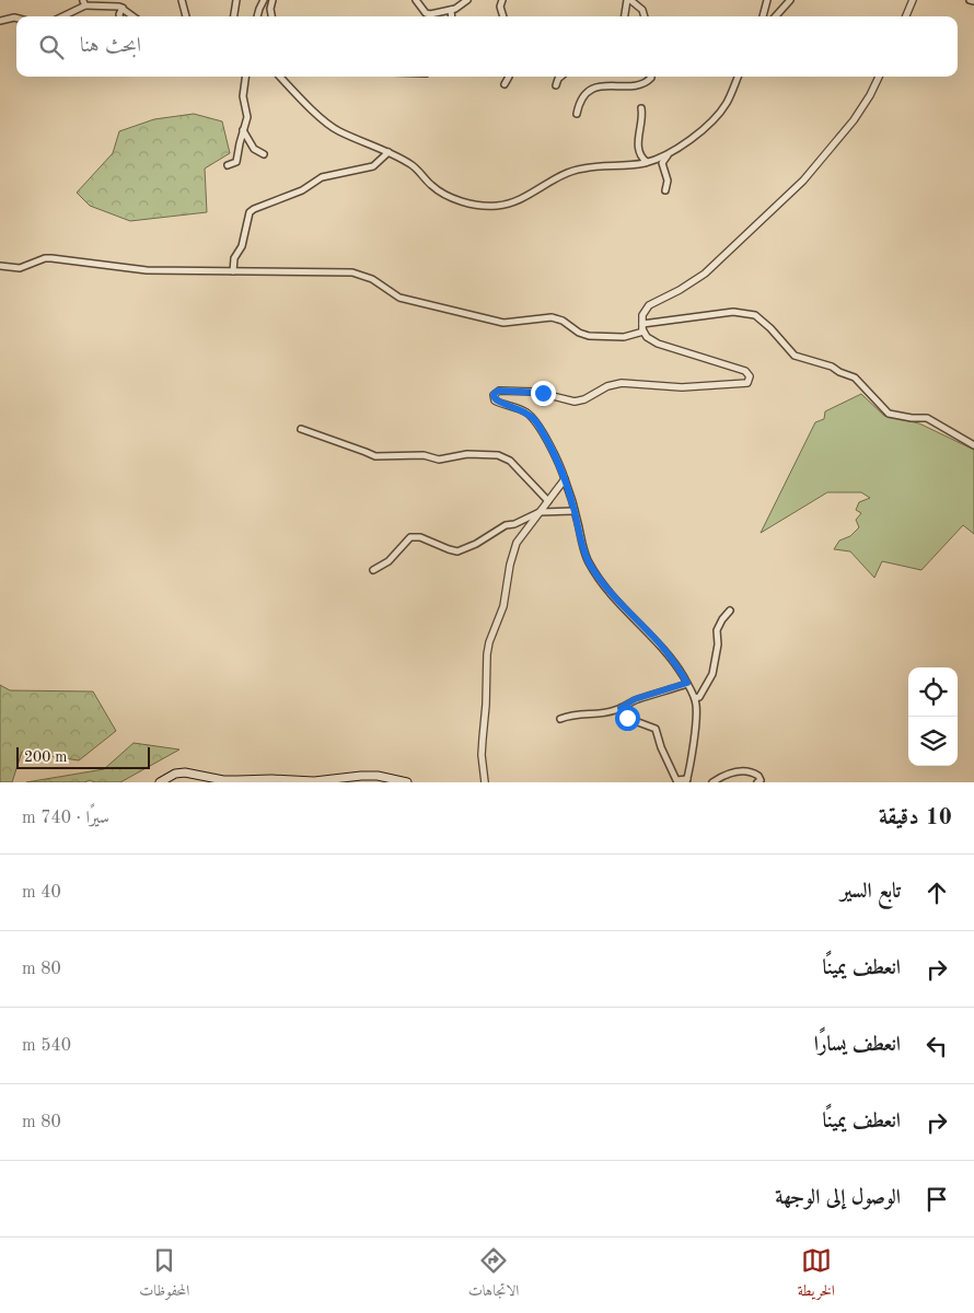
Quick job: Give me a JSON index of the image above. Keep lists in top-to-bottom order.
{
  "scale_bar": "200 m",
  "page": {
    "search": "ابحث هنا",
    "scale": "200 m",
    "heading": ["10 دقيقة", "سيرًا · 740 m"],
    "list": [
      ["تابع السير", "40 m"],
      ["انعطف يمينًا", "80 m"],
      ["انعطف يسارًا", "540 m"],
      ["انعطف يمينًا", "80 m"],
      "الوصول إلى الوجهة"
    ],
    "nav": ["الخريطة", "الاتجاهات", "المحفوظات"]
  }
}
